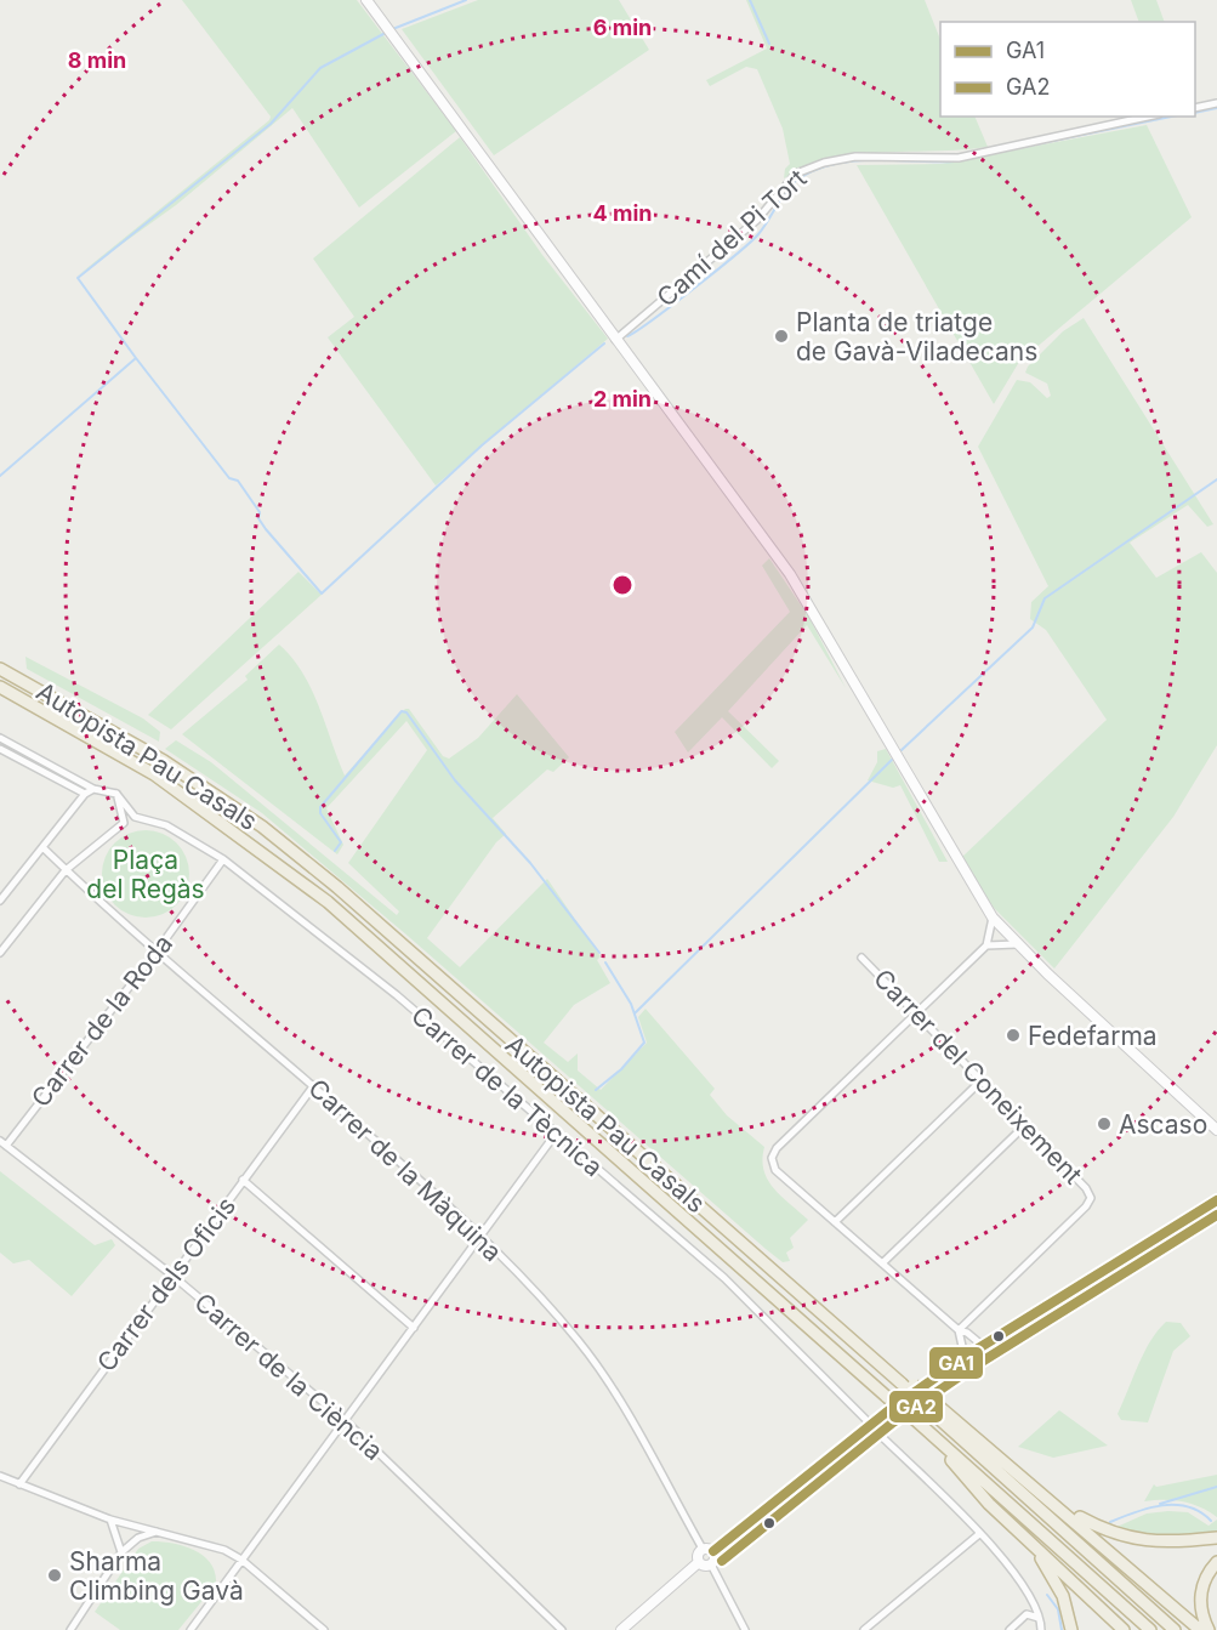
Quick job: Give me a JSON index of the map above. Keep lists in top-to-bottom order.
{
  "streets": {
    "highway": ["Autopista Pau Casals"],
    "street": [
      "Camí del Pi Tort",
      "Carrer de la Roda",
      "Carrer del Coneixement",
      "Carrer de la Tècnica",
      "Carrer de la Màquina",
      "Carrer dels Oficis",
      "Carrer de la Ciència"
    ]
  },
  "crossings": [
    ["Carrer de la Roda", "Carrer de la Tècnica"],
    ["Carrer de la Roda", "Carrer de la Màquina"],
    ["Carrer de la Roda", "Carrer de la Ciència"],
    ["Carrer de la Màquina", "Carrer dels Oficis"],
    ["Carrer dels Oficis", "Carrer de la Ciència"]
  ],
  "parks": ["Plaça del Regàs"],
  "places": [
    "Planta de triatge de Gavà-Viladecans",
    "Fedefarma",
    "Ascaso",
    "Sharma Climbing Gavà"
  ],
  "lines": ["transit line GA1", "transit line GA2"],
  "legend": ["GA1", "GA2"],
  "rings": [
    "6 min",
    "8 min",
    "4 min",
    "2 min"
  ]
}
